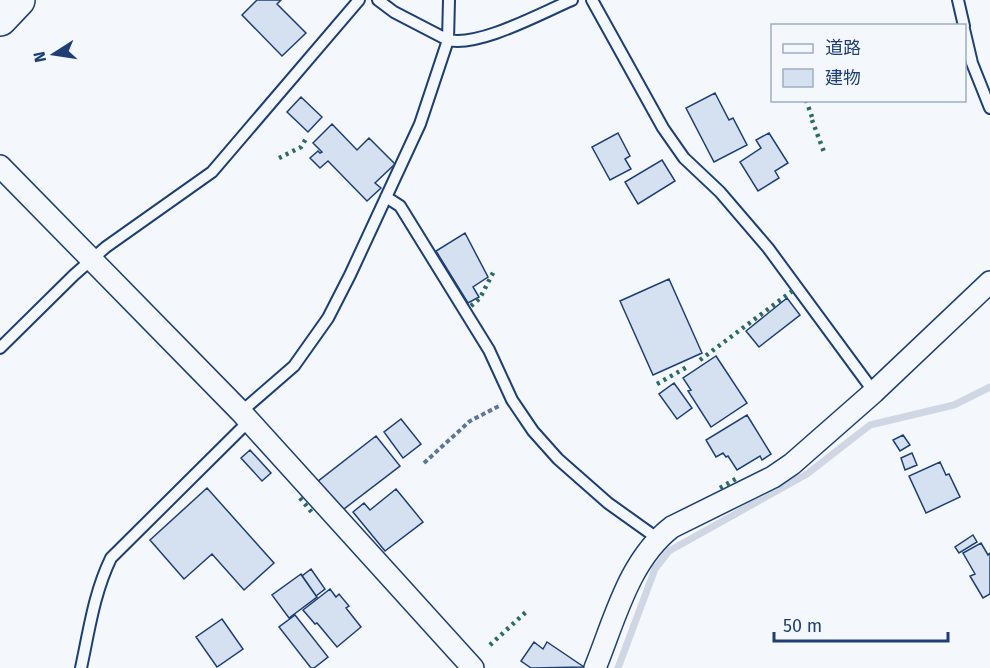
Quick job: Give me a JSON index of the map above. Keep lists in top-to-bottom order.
{
  "legend": ["道路", "建物"],
  "scale_bar": "50 m",
  "north": "left"
}
